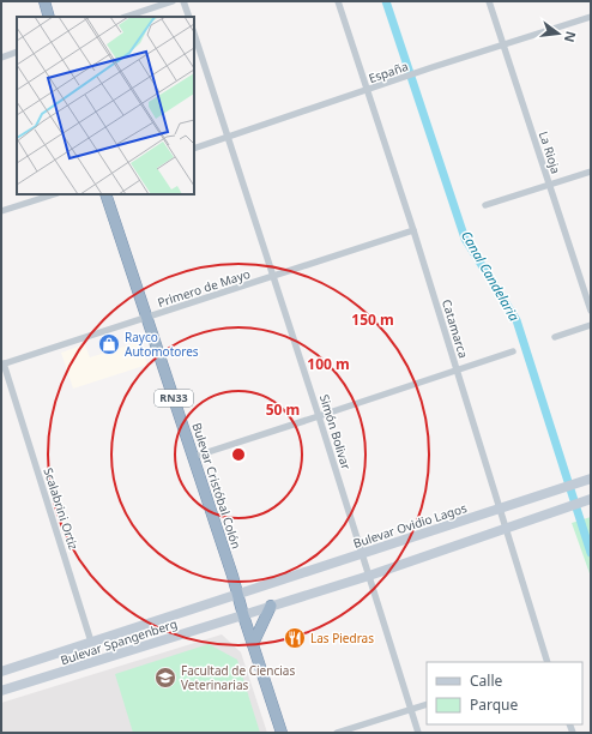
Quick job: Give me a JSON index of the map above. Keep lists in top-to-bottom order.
{
  "streets": {
    "highway": ["RN33", "Bulevar Cristóbal Colón"],
    "main road": ["Bulevar Ovidio Lagos", "Bulevar Spangenberg"],
    "street": [
      "España",
      "La Rioja",
      "Primero de Mayo",
      "Catamarca",
      "Simón Bolivar",
      "Scalabrini Ortiz"
    ]
  },
  "crossings": [
    ["España", "La Rioja"],
    ["España", "Catamarca"],
    ["España", "Simón Bolivar"],
    ["Primero de Mayo", "Catamarca"],
    ["Primero de Mayo", "Simón Bolivar"],
    ["Primero de Mayo", "Bulevar Cristóbal Colón"],
    ["Primero de Mayo", "Scalabrini Ortiz"],
    ["Catamarca", "Bulevar Ovidio Lagos"],
    ["Simón Bolivar", "Bulevar Ovidio Lagos"],
    ["Bulevar Cristóbal Colón", "Bulevar Ovidio Lagos"],
    ["Bulevar Cristóbal Colón", "Bulevar Spangenberg"],
    ["Scalabrini Ortiz", "Bulevar Spangenberg"],
    ["Bulevar Ovidio Lagos", "Bulevar Spangenberg"]
  ],
  "water": ["Canal Candelaria"],
  "places": {
    "shop": ["Rayco Automotores"],
    "restaurant": ["Las Piedras"],
    "school or university": ["Facultad de Ciencias Veterinarias"]
  },
  "legend": ["Calle", "Parque"],
  "north": "right",
  "rings": ["150 m", "100 m", "50 m"]
}
